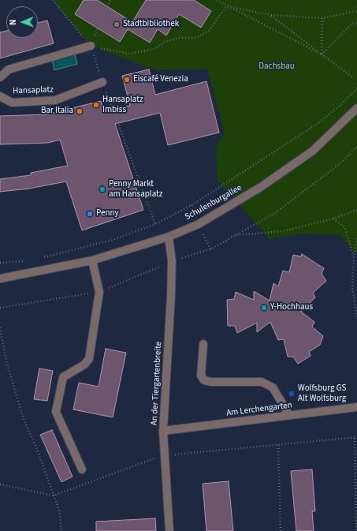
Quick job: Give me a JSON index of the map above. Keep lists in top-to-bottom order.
{
  "streets": {
    "street": [
      "Hansaplatz",
      "Schulenburgallee",
      "An der Tiergartenbreite",
      "Am Lerchengarten"
    ]
  },
  "crossings": [
    ["Schulenburgallee", "An der Tiergartenbreite"],
    ["An der Tiergartenbreite", "Am Lerchengarten"]
  ],
  "parks": ["Dachsbau"],
  "places": [
    "Stadtbibliothek",
    "Eiscafé Venezia",
    "Hansaplatz Imbiss",
    "Bar Italia",
    "Penny Markt am Hansaplatz",
    "Penny",
    "Y-Hochhaus",
    "Wolfsburg GS Alt Wolfsburg"
  ],
  "north": "left"
}
